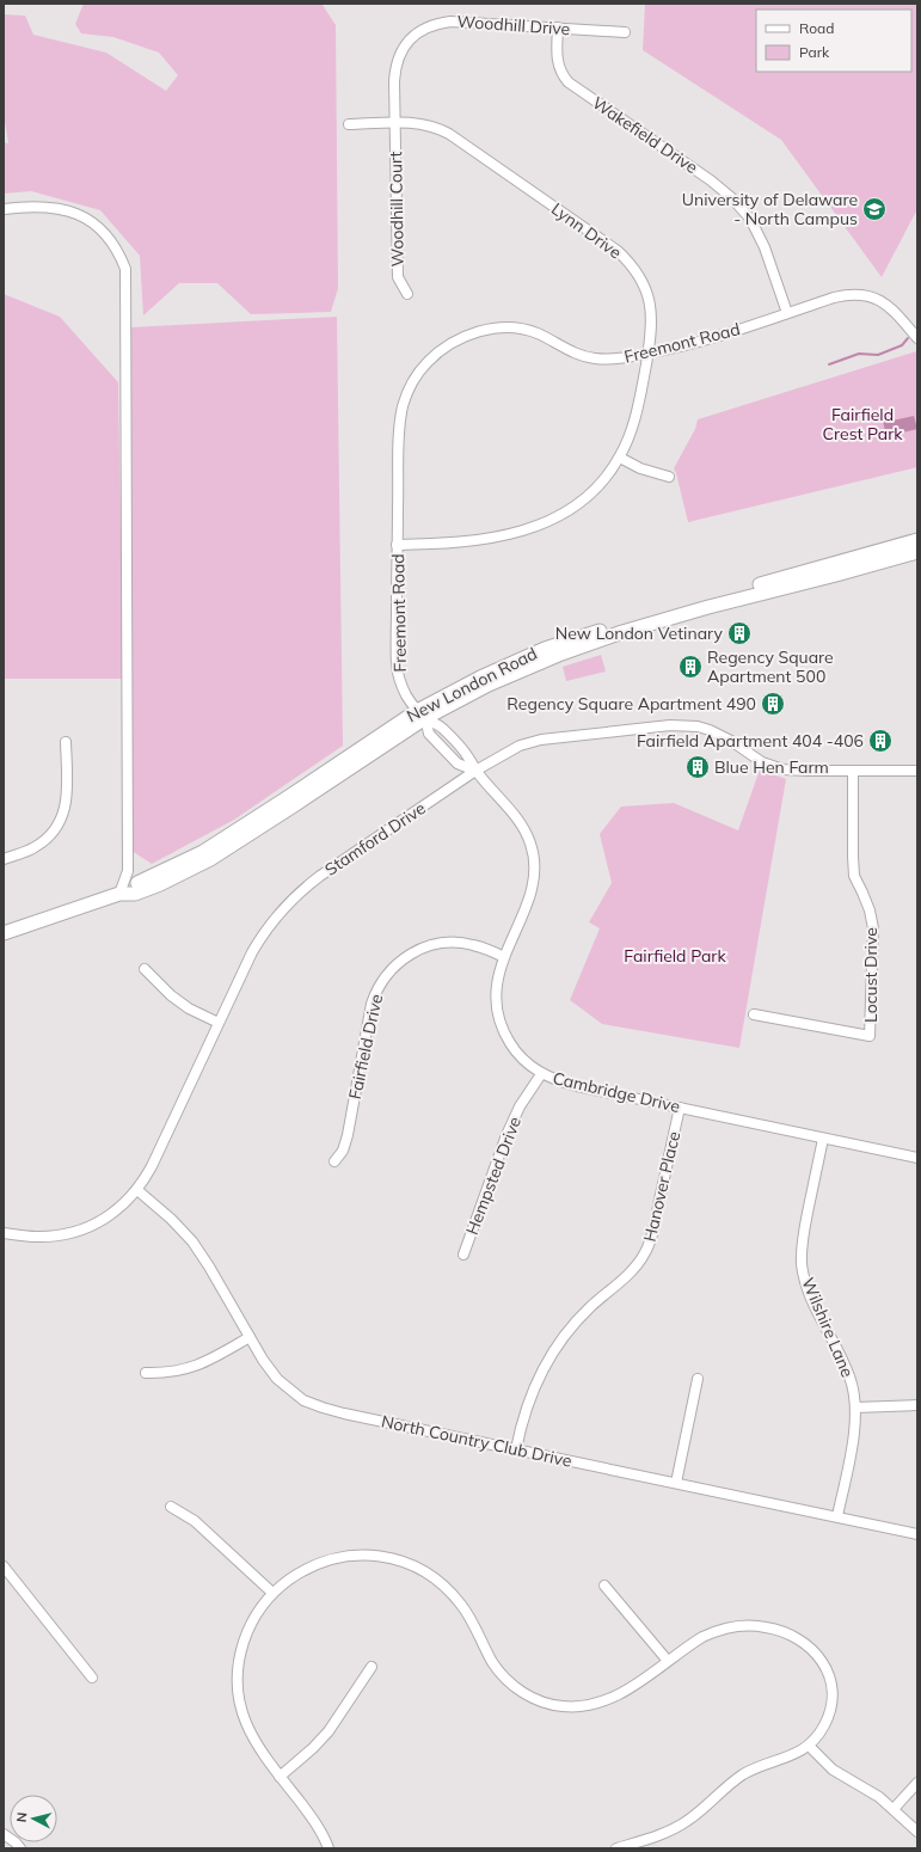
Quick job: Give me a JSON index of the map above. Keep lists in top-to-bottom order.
{
  "streets": {
    "main road": ["New London Road"],
    "street": [
      "Woodhill Drive",
      "Wakefield Drive",
      "Woodhill Court",
      "Lynn Drive",
      "Freemont Road",
      "Stamford Drive",
      "Locust Drive",
      "Fairfield Drive",
      "Cambridge Drive",
      "Hempsted Drive",
      "Hanover Place",
      "Wilshire Lane",
      "North Country Club Drive"
    ]
  },
  "crossings": [
    ["Woodhill Drive", "Wakefield Drive"],
    ["Woodhill Drive", "Woodhill Court"],
    ["Woodhill Drive", "Lynn Drive"],
    ["Wakefield Drive", "Freemont Road"],
    ["Woodhill Court", "Lynn Drive"],
    ["Lynn Drive", "Freemont Road"],
    ["Freemont Road", "New London Road"],
    ["Freemont Road", "Cambridge Drive"],
    ["New London Road", "Cambridge Drive"],
    ["Stamford Drive", "Locust Drive"],
    ["Stamford Drive", "Cambridge Drive"],
    ["Stamford Drive", "North Country Club Drive"],
    ["Fairfield Drive", "Cambridge Drive"],
    ["Cambridge Drive", "Hempsted Drive"],
    ["Cambridge Drive", "Hanover Place"],
    ["Cambridge Drive", "Wilshire Lane"],
    ["Hanover Place", "North Country Club Drive"],
    ["Wilshire Lane", "North Country Club Drive"]
  ],
  "parks": ["Fairfield Crest Park", "Fairfield Park"],
  "places": {
    "school or university": ["University of Delaware - North Campus"],
    "building": [
      "New London Vetinary",
      "Regency Square Apartment 500",
      "Regency Square Apartment 490",
      "Fairfield Apartment 404 -406",
      "Blue Hen Farm"
    ]
  },
  "legend": ["Road", "Park"],
  "north": "left"
}
